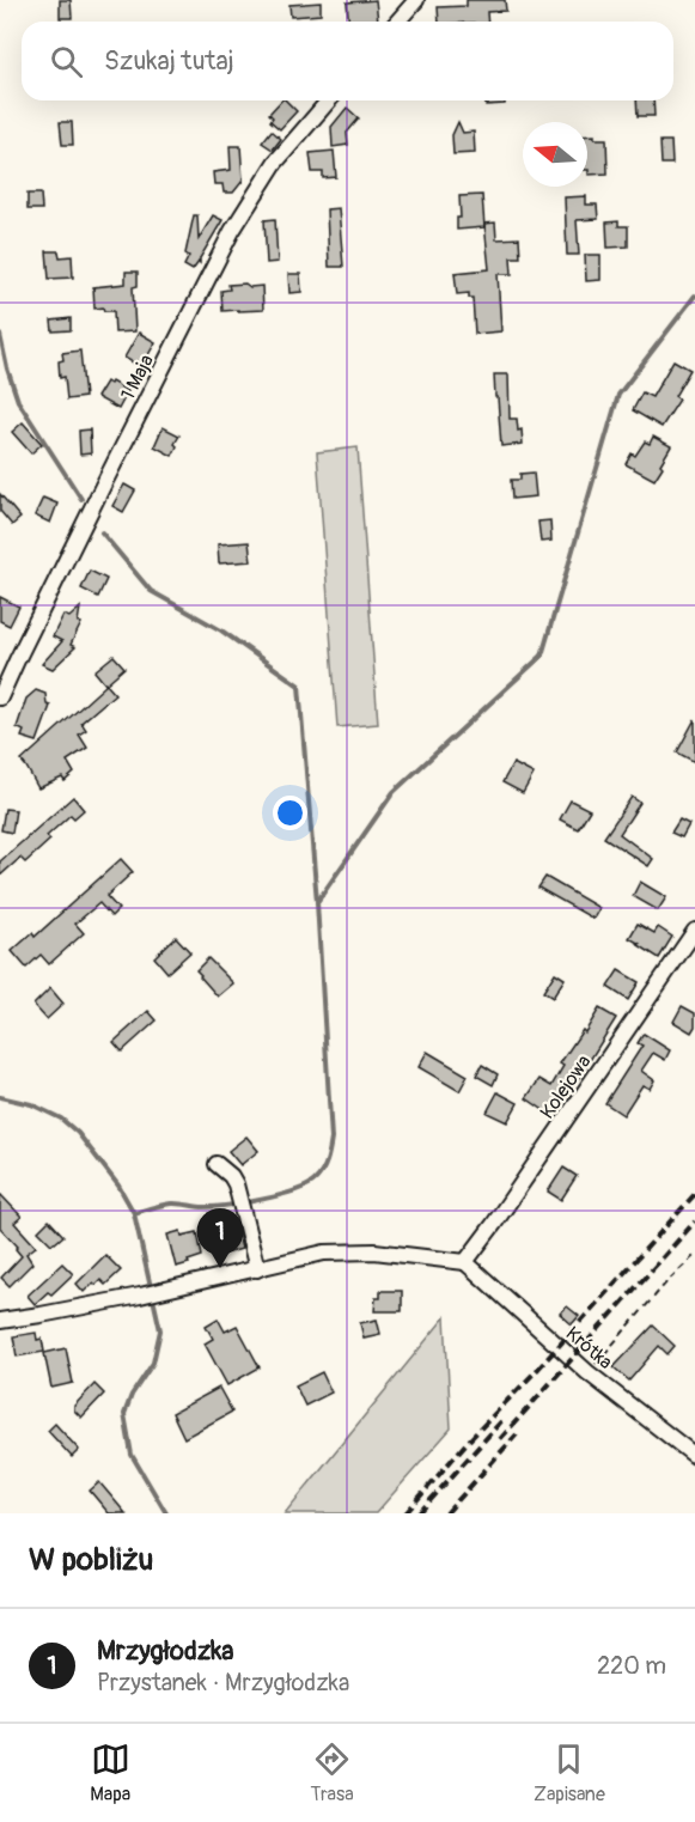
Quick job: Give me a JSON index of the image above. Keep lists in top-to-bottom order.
{
  "streets": {
    "street": ["1 Maja", "Kolejowa", "Krótka"]
  },
  "crossings": [
    ["Kolejowa", "Krótka"]
  ],
  "north": "left",
  "page": {
    "search": "Szukaj tutaj",
    "pins": "1",
    "heading": "W pobliżu",
    "list": [
      {
        "mark": "1",
        "name": "Mrzygłodzka",
        "note": "Przystanek · Mrzygłodzka",
        "value": "220 m"
      }
    ],
    "nav": ["Mapa", "Trasa", "Zapisane"]
  }
}
